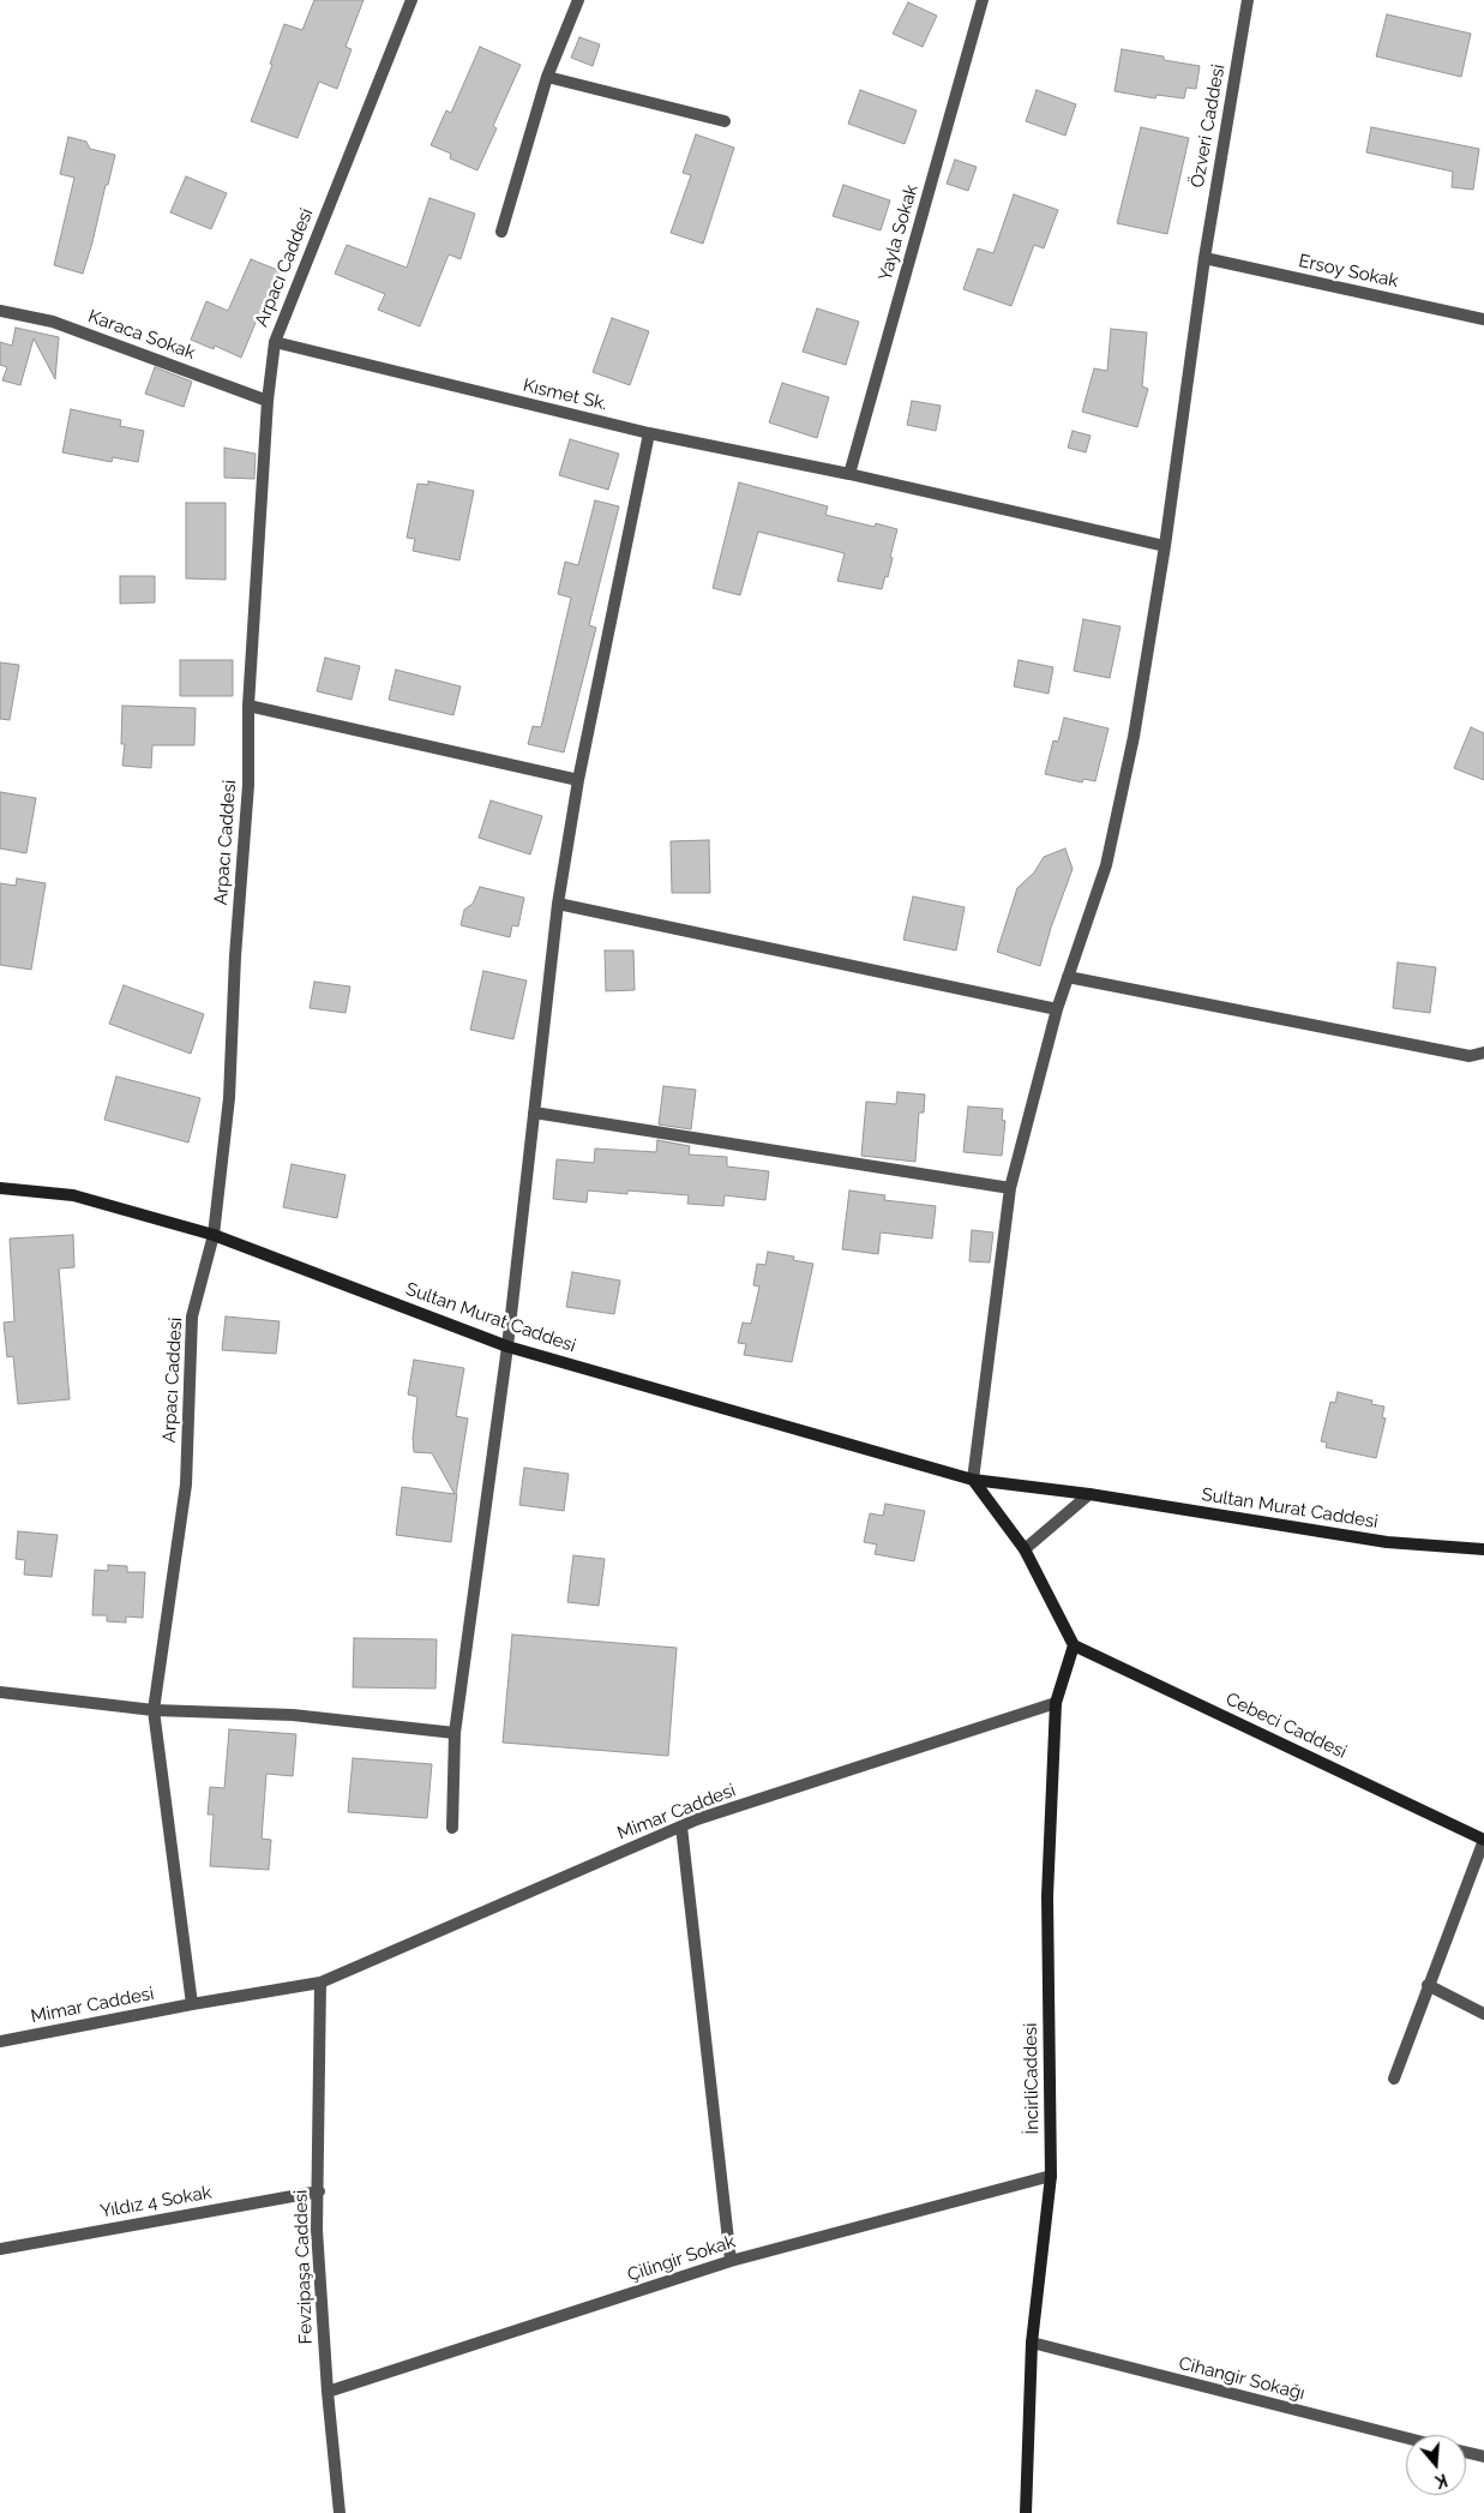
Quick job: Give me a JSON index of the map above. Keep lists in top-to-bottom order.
{
  "streets": {
    "street": [
      "Özveri Caddesi",
      "Yayla Sokak",
      "Arpacı Caddesi",
      "Ersoy Sokak",
      "Karaca Sokak",
      "Kısmet Sk.",
      "Sultan Murat Caddesi",
      "Cebeci Caddesi",
      "Mimar Caddesi",
      "İncirliCaddesi",
      "Yıldız 4 Sokak",
      "Çilingir Sokak",
      "Fevzipaşa Caddesi",
      "Cihangir Sokağı"
    ]
  },
  "crossings": [
    ["Özveri Caddesi", "Ersoy Sokak"],
    ["Özveri Caddesi", "Kısmet Sk."],
    ["Özveri Caddesi", "Sultan Murat Caddesi"],
    ["Yayla Sokak", "Kısmet Sk."],
    ["Arpacı Caddesi", "Karaca Sokak"],
    ["Arpacı Caddesi", "Kısmet Sk."],
    ["Arpacı Caddesi", "Sultan Murat Caddesi"],
    ["Arpacı Caddesi", "Mimar Caddesi"],
    ["Cebeci Caddesi", "İncirliCaddesi"],
    ["Mimar Caddesi", "İncirliCaddesi"],
    ["Mimar Caddesi", "Fevzipaşa Caddesi"],
    ["İncirliCaddesi", "Çilingir Sokak"],
    ["İncirliCaddesi", "Cihangir Sokağı"],
    ["Yıldız 4 Sokak", "Fevzipaşa Caddesi"],
    ["Çilingir Sokak", "Fevzipaşa Caddesi"]
  ],
  "north": "bottom"
}
